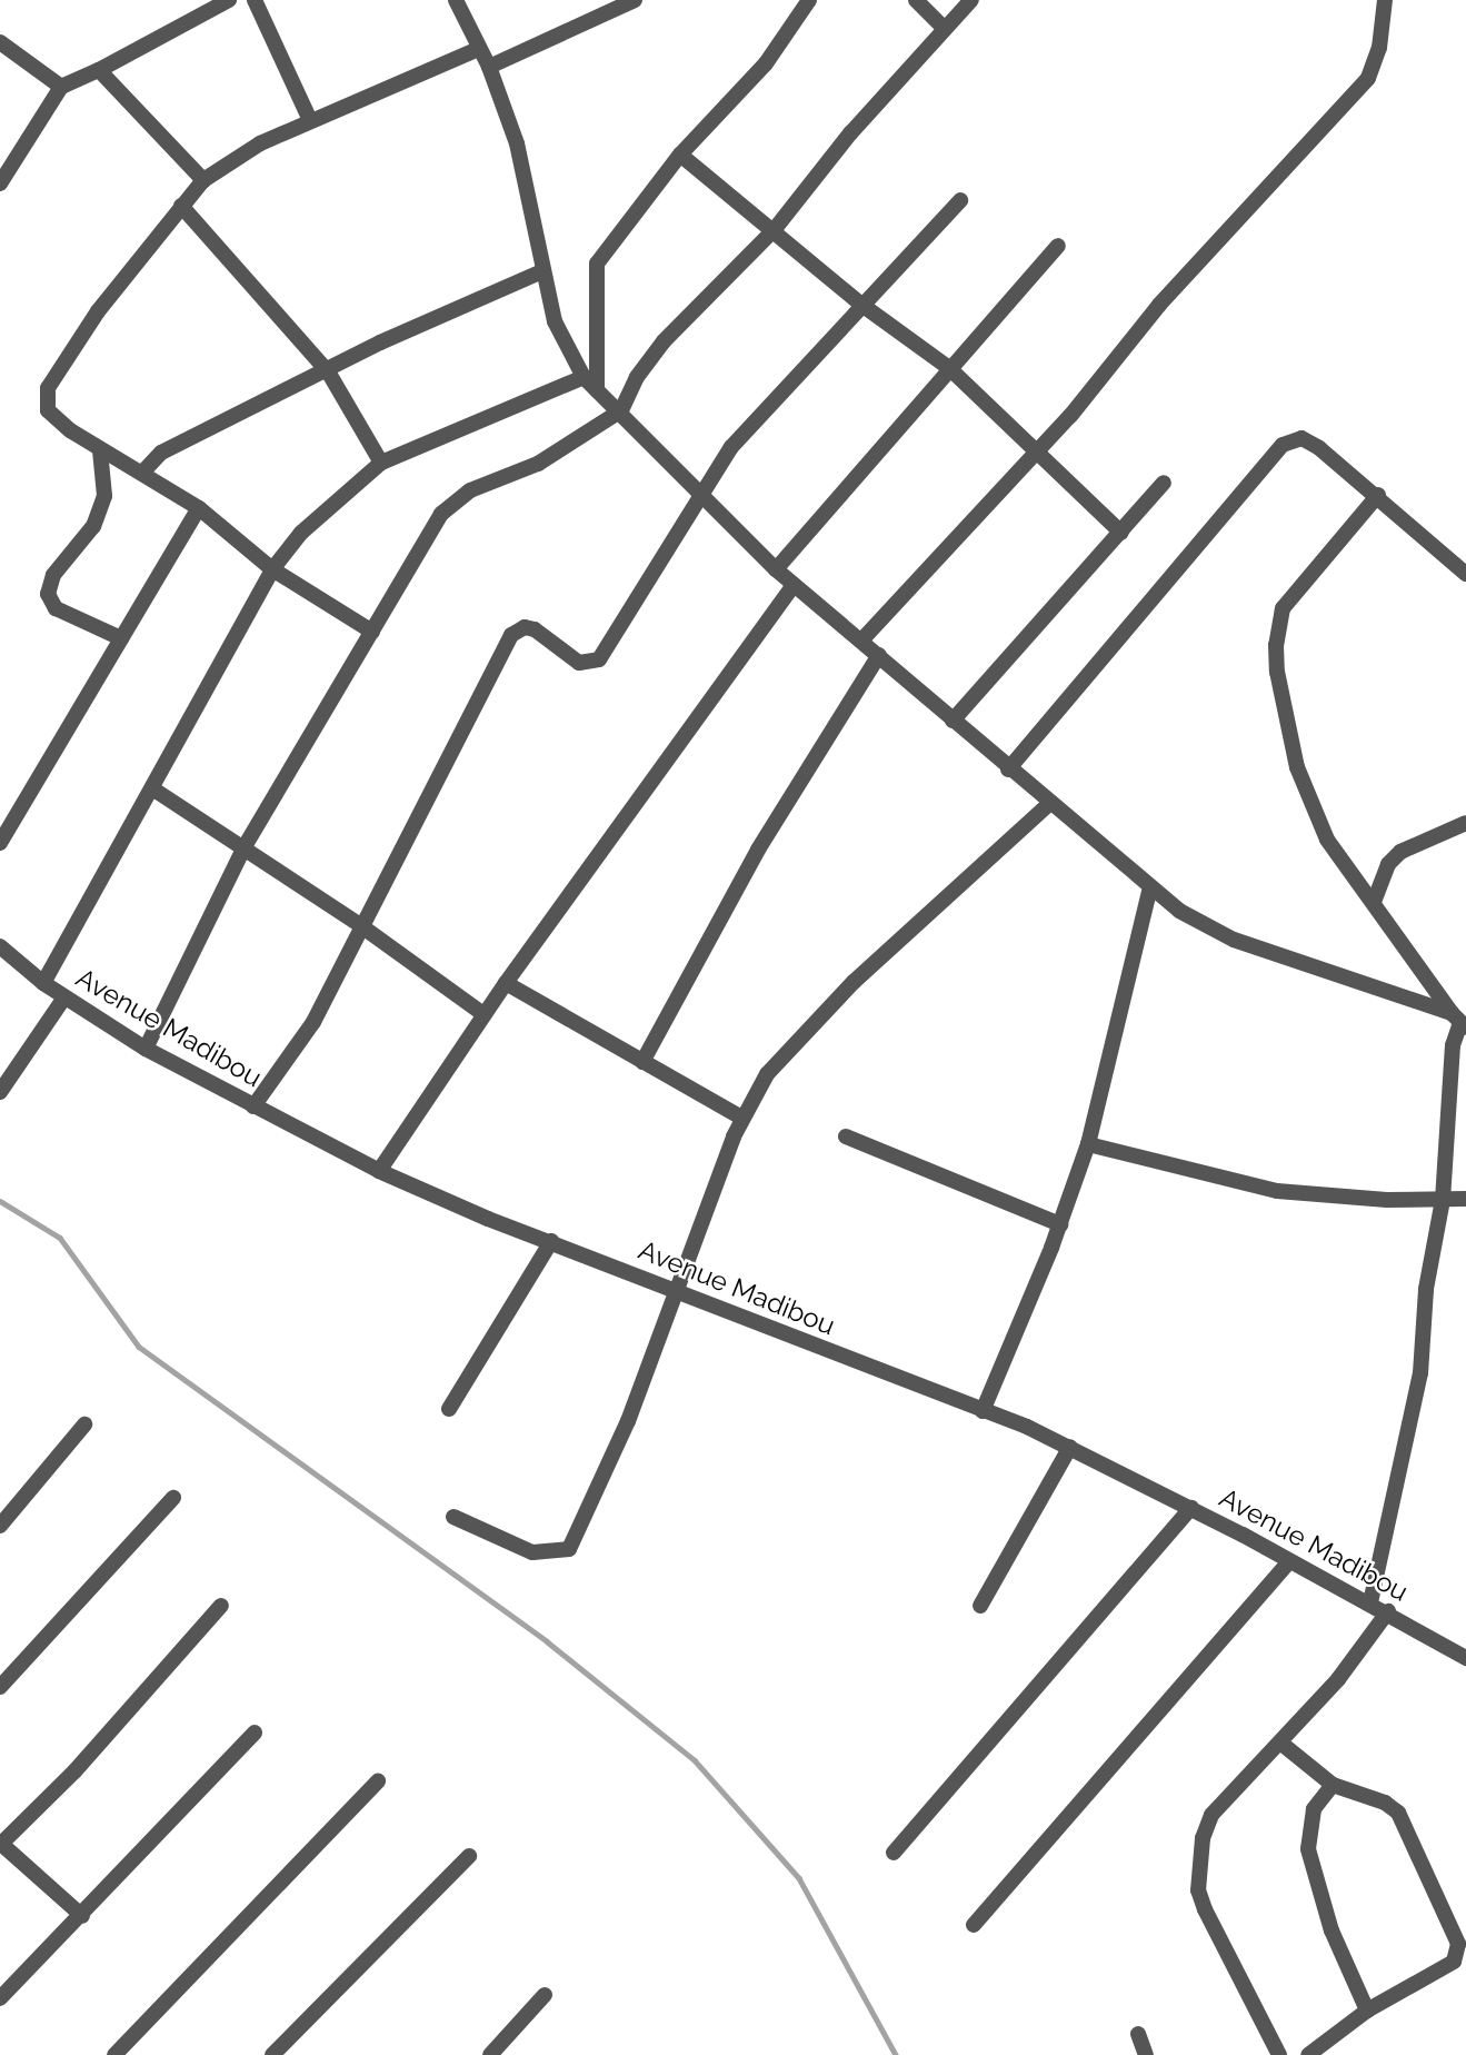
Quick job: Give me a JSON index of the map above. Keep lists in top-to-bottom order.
{
  "streets": {
    "street": ["Avenue Madibou"]
  }
}
